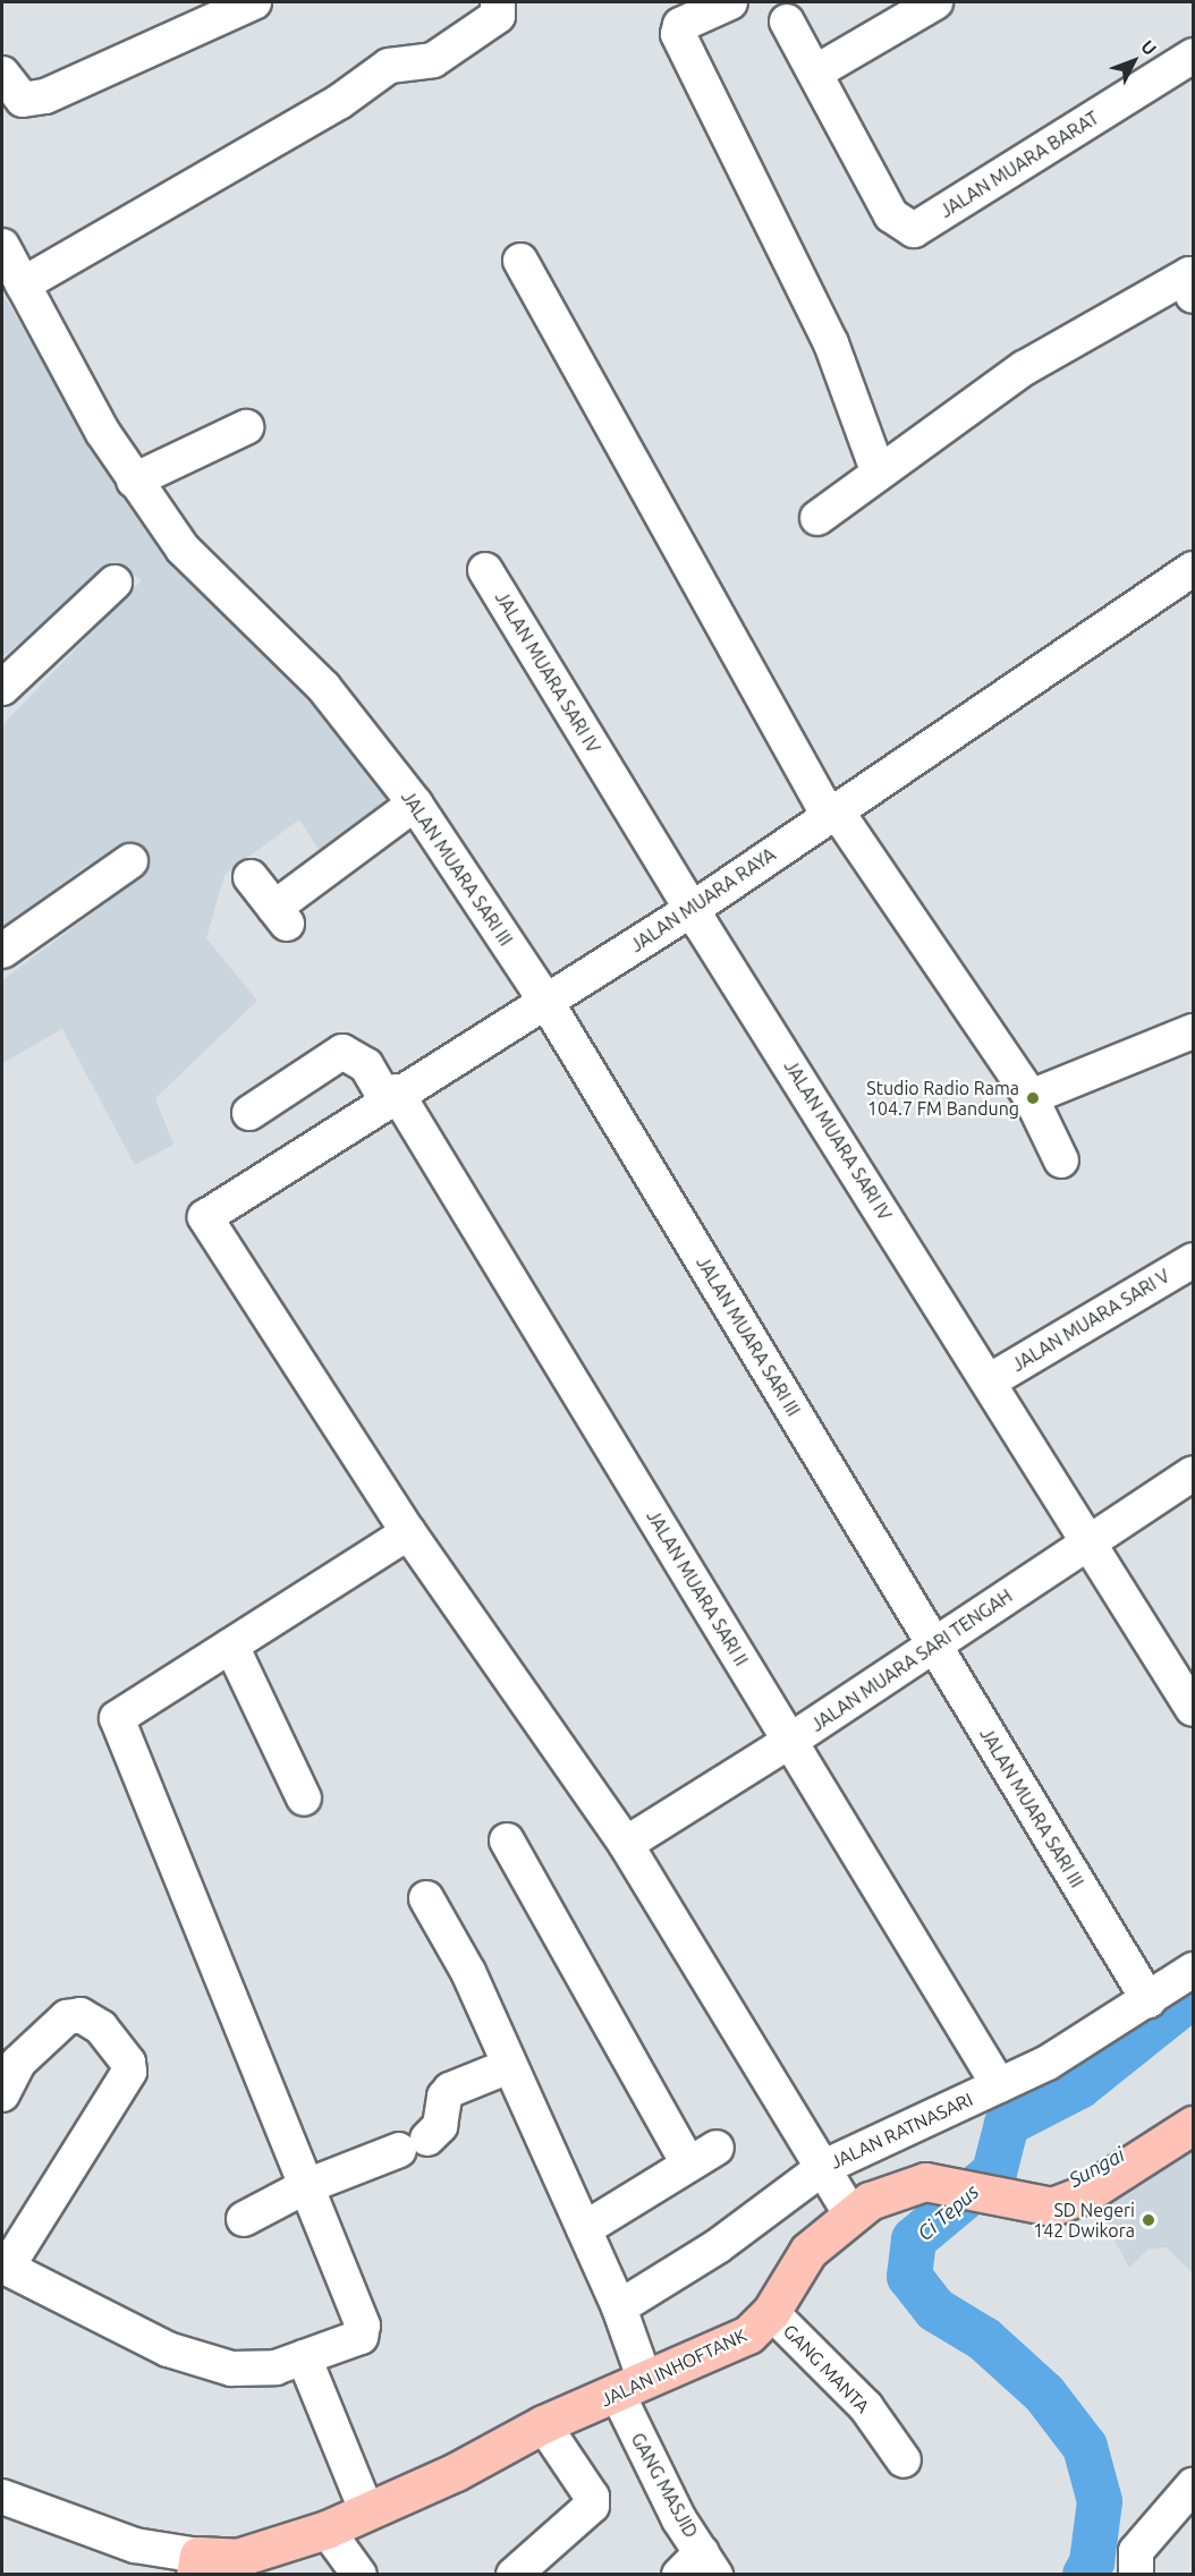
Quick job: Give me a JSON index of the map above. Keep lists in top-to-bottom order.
{
  "streets": {
    "main road": ["JALAN INHOFTANK"],
    "street": [
      "JALAN MUARA BARAT",
      "JALAN MUARA SARI IV",
      "JALAN MUARA SARI III",
      "JALAN MUARA RAYA",
      "JALAN MUARA SARI V",
      "JALAN MUARA SARI II",
      "JALAN MUARA SARI TENGAH",
      "JALAN RATNASARI",
      "GANG MANTA",
      "GANG MASJID"
    ]
  },
  "crossings": [
    ["JALAN MUARA SARI IV", "JALAN MUARA RAYA"],
    ["JALAN MUARA SARI IV", "JALAN MUARA SARI V"],
    ["JALAN MUARA SARI IV", "JALAN MUARA SARI TENGAH"],
    ["JALAN MUARA SARI III", "JALAN MUARA RAYA"],
    ["JALAN MUARA SARI III", "JALAN MUARA SARI TENGAH"],
    ["JALAN MUARA SARI III", "JALAN RATNASARI"],
    ["JALAN MUARA RAYA", "JALAN MUARA SARI II"],
    ["JALAN MUARA SARI II", "JALAN MUARA SARI TENGAH"],
    ["JALAN MUARA SARI II", "JALAN RATNASARI"],
    ["JALAN RATNASARI", "JALAN INHOFTANK"],
    ["JALAN RATNASARI", "GANG MASJID"],
    ["JALAN INHOFTANK", "GANG MANTA"],
    ["JALAN INHOFTANK", "GANG MASJID"]
  ],
  "water": ["Sungai", "Ci Tepus"],
  "places": ["Studio Radio Rama 104.7 FM Bandung", "SD Negeri 142 Dwikora"],
  "north": "top right"
}
